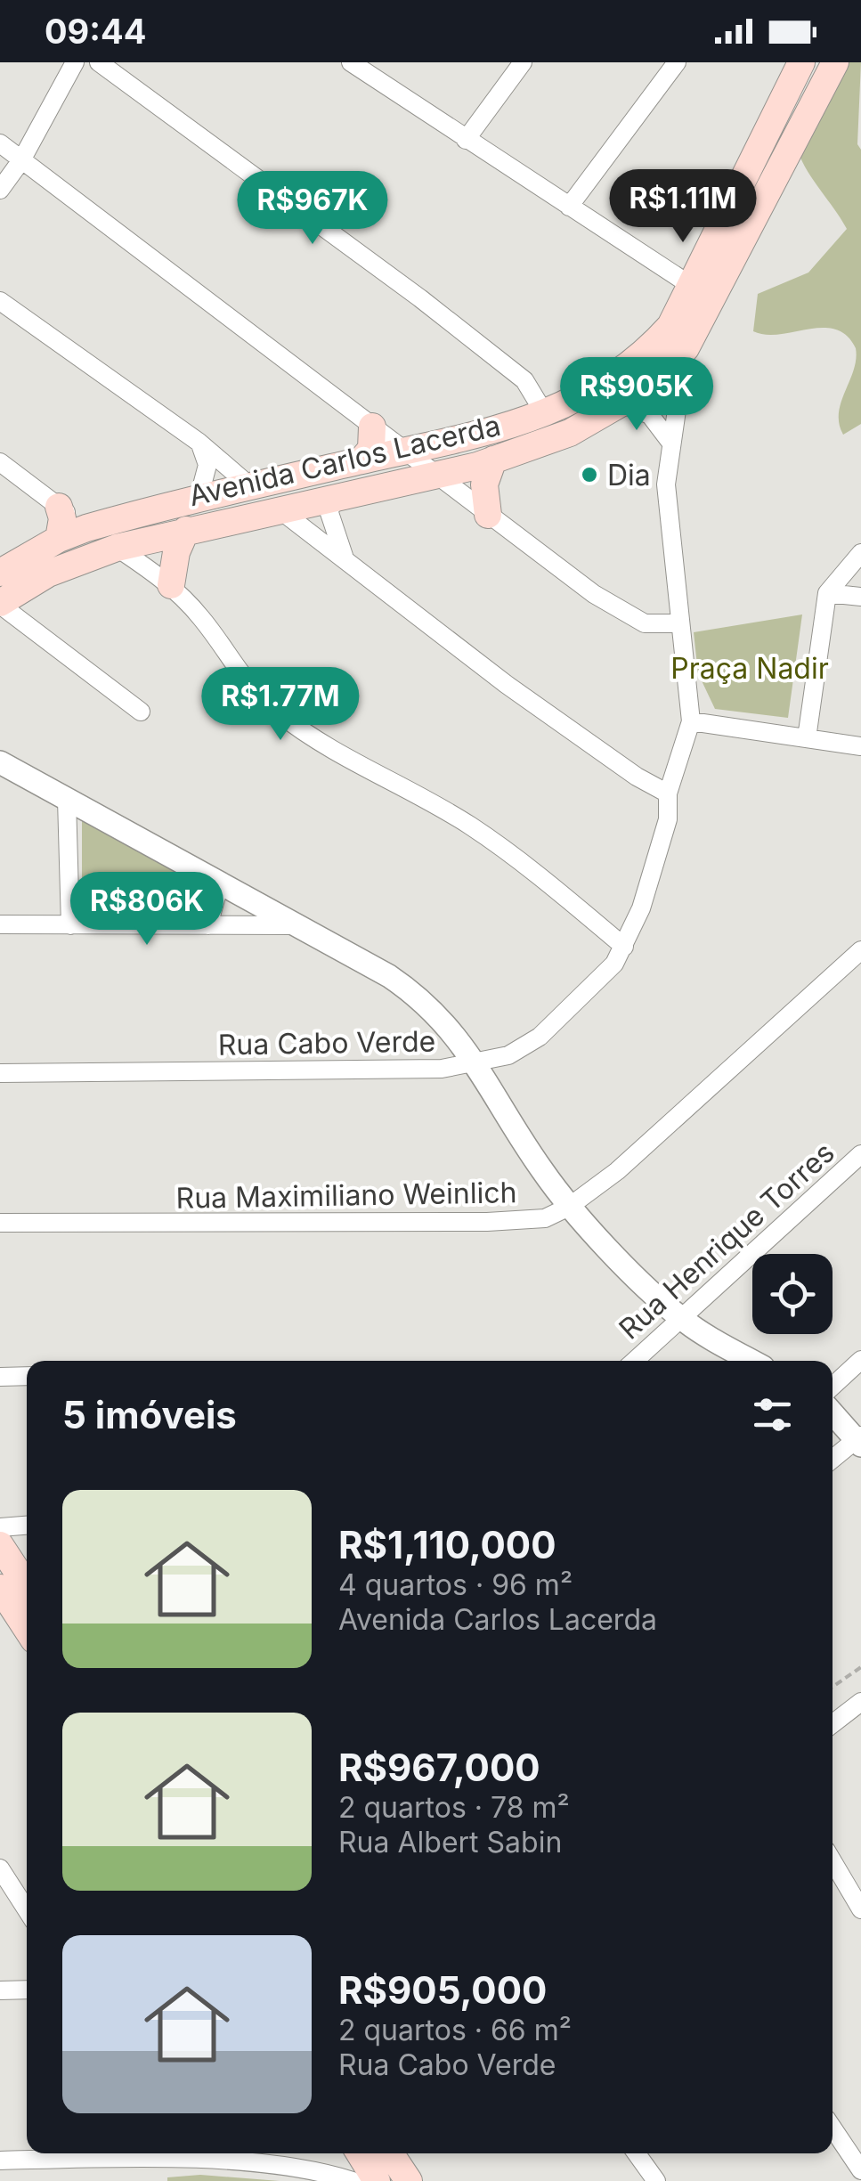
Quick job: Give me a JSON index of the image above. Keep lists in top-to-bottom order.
{
  "streets": {
    "main road": ["Avenida Carlos Lacerda"],
    "street": ["Rua Cabo Verde", "Rua Maximiliano Weinlich", "Rua Henrique Torres"]
  },
  "crossings": [
    ["Avenida Carlos Lacerda", "Rua Cabo Verde"]
  ],
  "parks": ["Praça Nadir"],
  "places": ["Dia"],
  "page": {
    "status": "09:44",
    "price": [
      "R$1.11M",
      "R$967K",
      "R$905K",
      "R$1.77M",
      "R$806K"
    ],
    "heading": "5 imóveis",
    "list": [
      {
        "name": "R$1,110,000",
        "note": "4 quartos · 96 m² · Avenida Carlos Lacerda"
      },
      {
        "name": "R$967,000",
        "note": "2 quartos · 78 m² · Rua Albert Sabin"
      },
      {
        "name": "R$905,000",
        "note": "2 quartos · 66 m² · Rua Cabo Verde"
      }
    ]
  }
}
